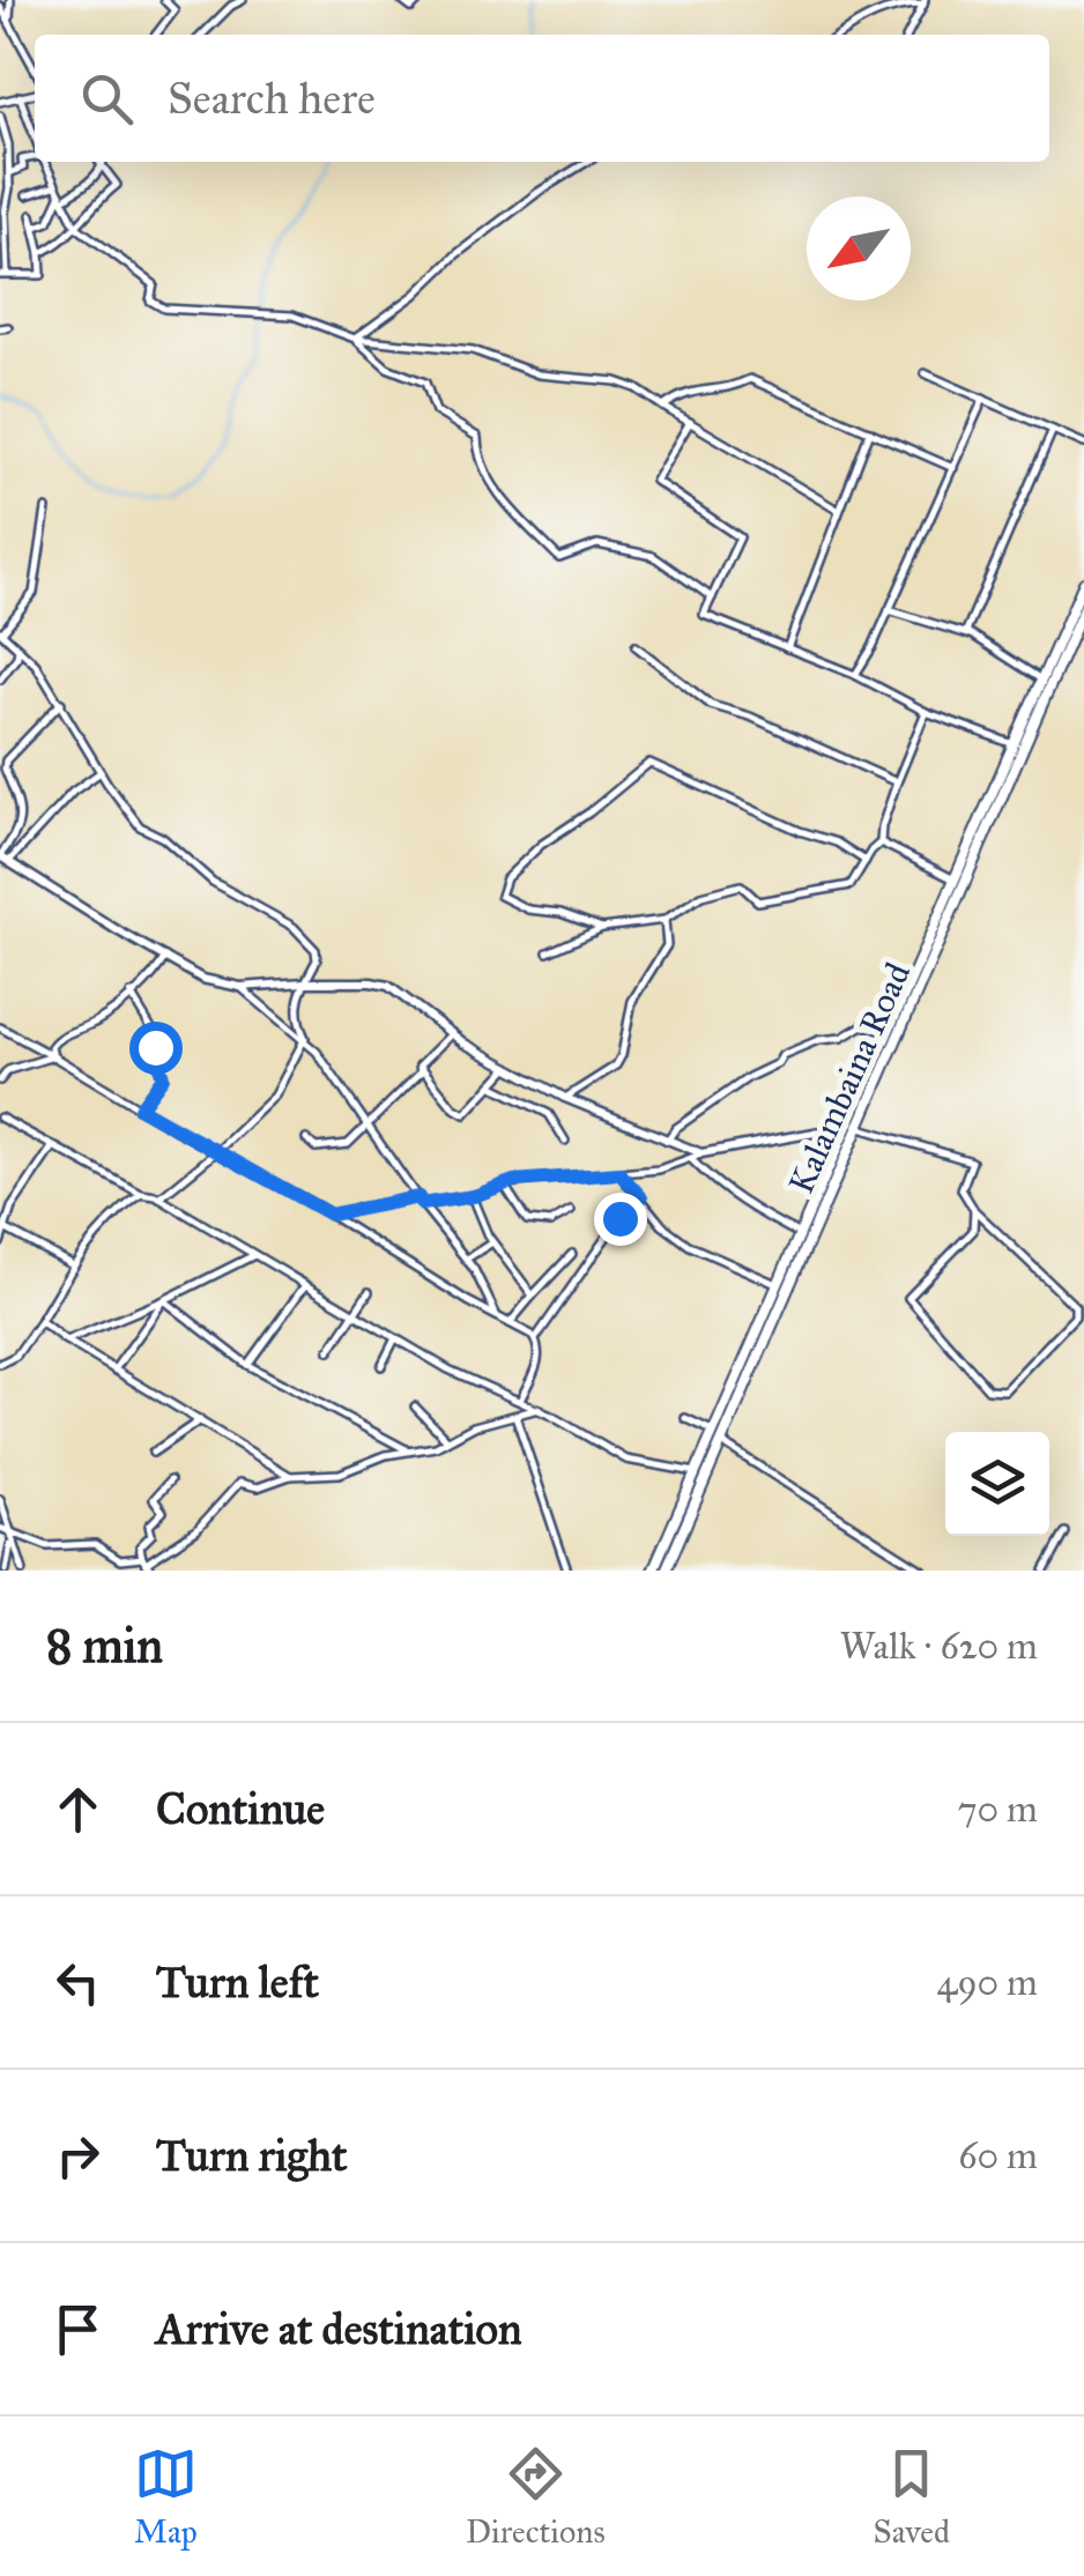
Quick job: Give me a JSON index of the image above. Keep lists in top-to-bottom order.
{
  "streets": {
    "main road": ["Kalambaina Road"]
  },
  "north": "bottom left",
  "page": {
    "search": "Search here",
    "heading": ["8 min", "Walk · 620 m"],
    "list": [
      ["Continue", "70 m"],
      ["Turn left", "490 m"],
      ["Turn right", "60 m"],
      "Arrive at destination"
    ],
    "nav": ["Map", "Directions", "Saved"]
  }
}
